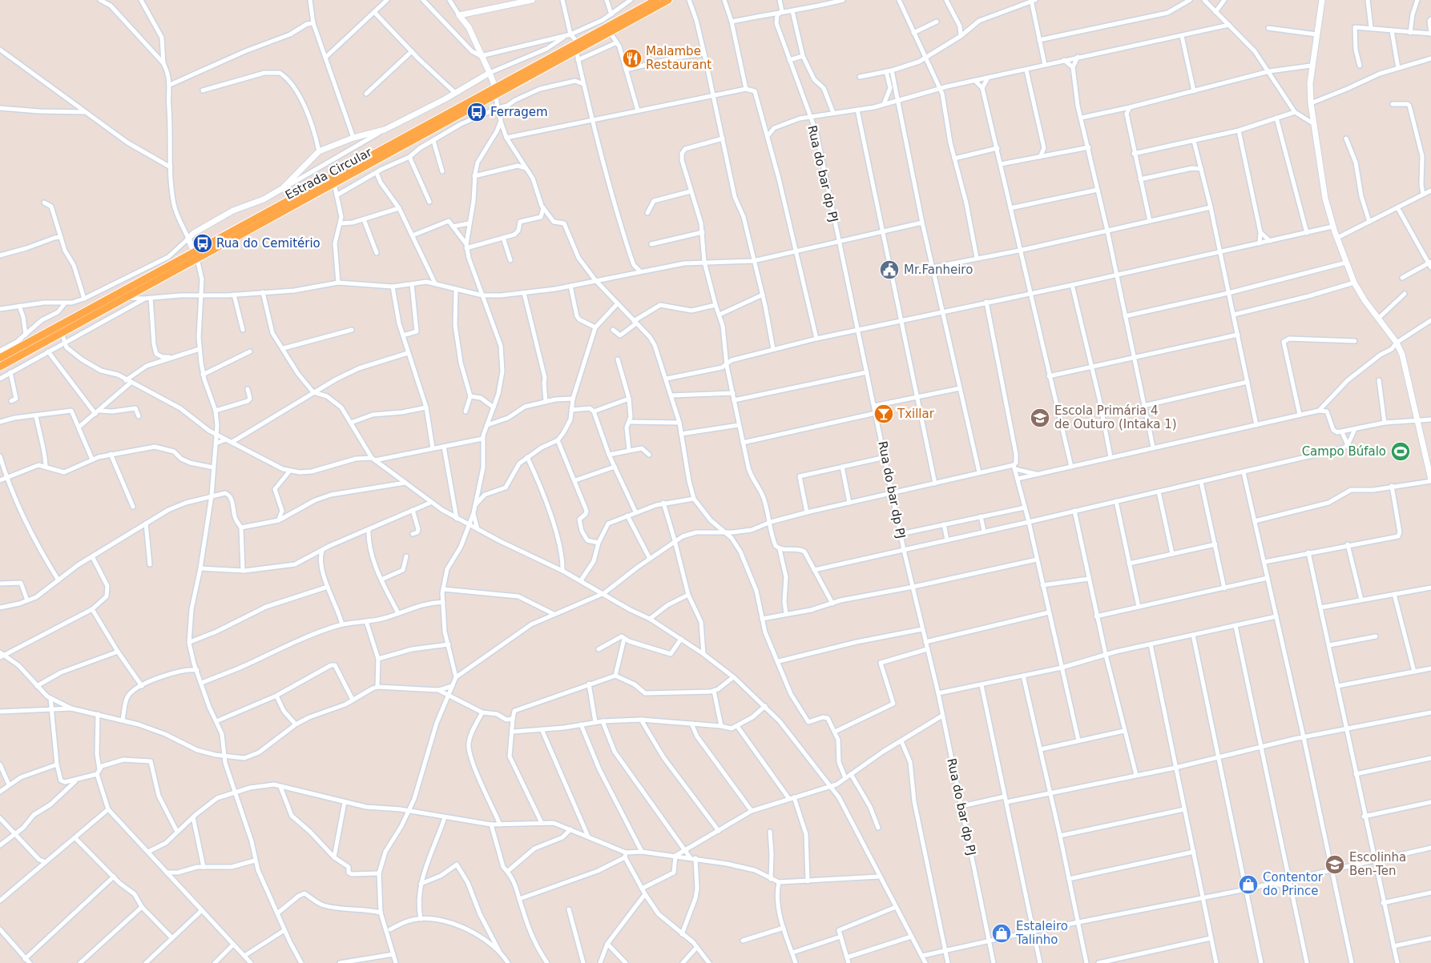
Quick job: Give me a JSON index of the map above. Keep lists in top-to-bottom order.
{
  "streets": {
    "main road": ["Estrada Circular"],
    "street": ["Rua do bar dp PJ"]
  },
  "places": {
    "restaurant": ["Malambe Restaurant"],
    "bus stop": ["Ferragem", "Rua do Cemitério"],
    "public building": ["Mr.Fanheiro"],
    "bar": ["Txillar"],
    "school or university": ["Escola Primária 4 de Outuro (Intaka 1)", "Escolinha Ben-Ten"],
    "sports": ["Campo Búfalo"],
    "shop": ["Contentor do Prince", "Estaleiro Talinho"]
  }
}
